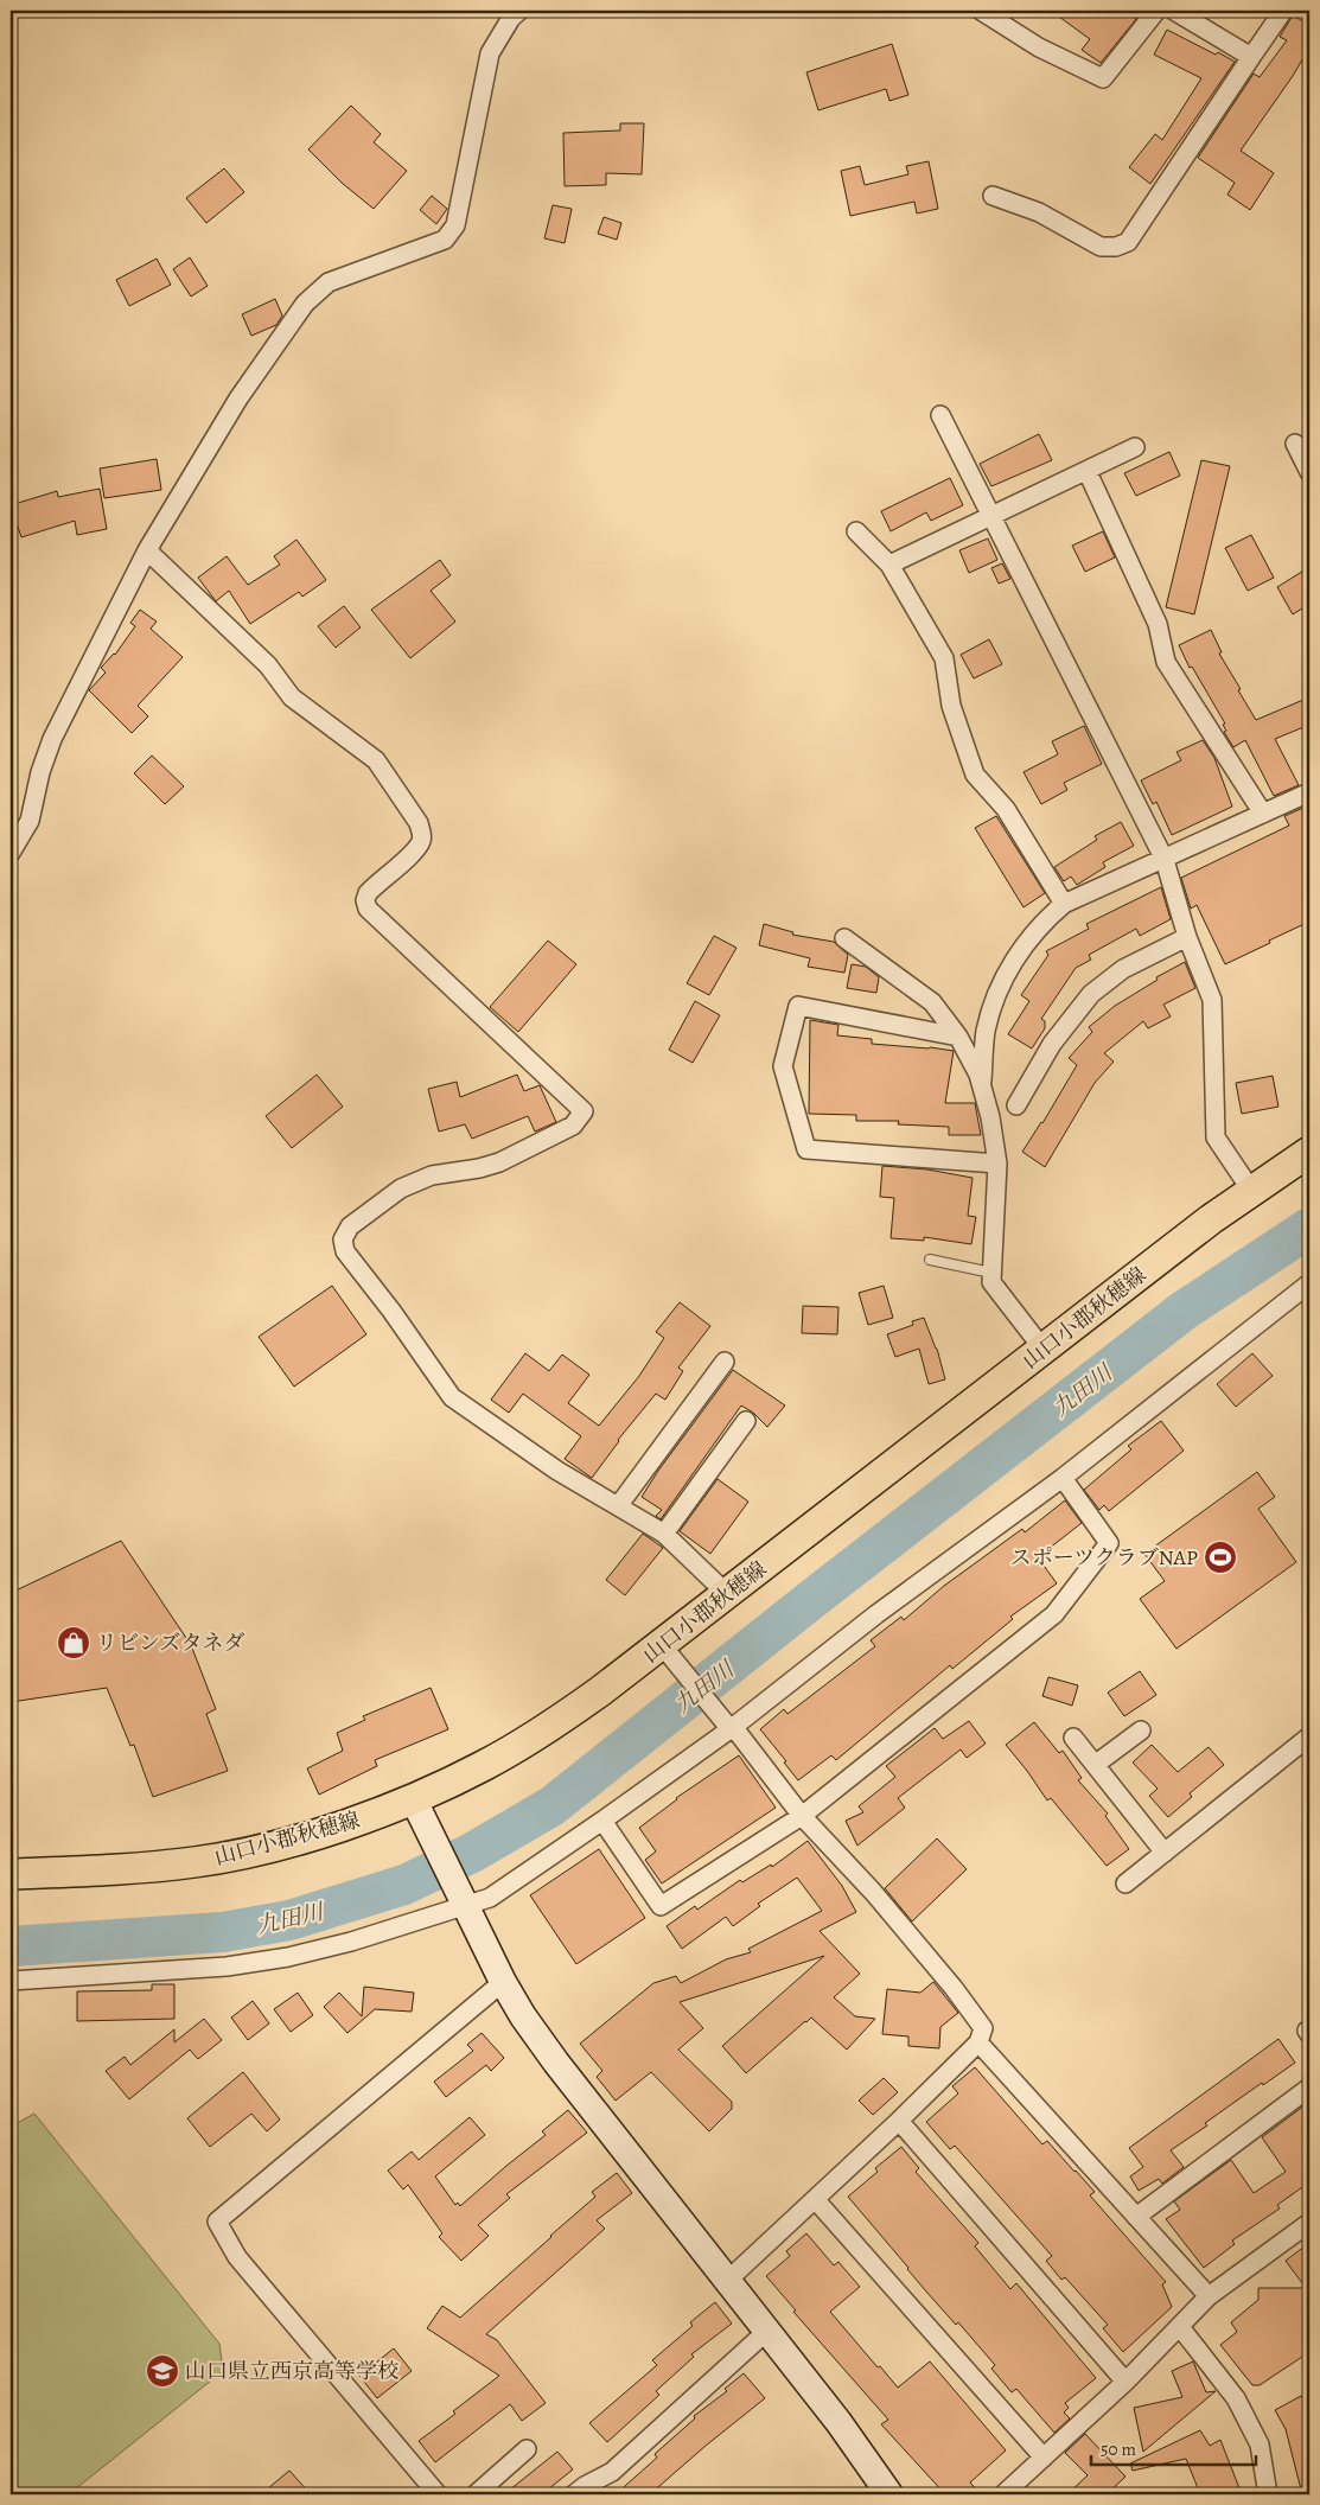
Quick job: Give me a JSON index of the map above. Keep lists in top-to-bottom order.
{
  "streets": {
    "main road": ["山口小郡秋穂線"]
  },
  "water": ["九田川"],
  "places": {
    "sports": ["スポーツクラブNAP"],
    "shop": ["リビンズタネダ"],
    "school or university": ["山口県立西京高等学校"]
  },
  "scale_bar": "50 m"
}
